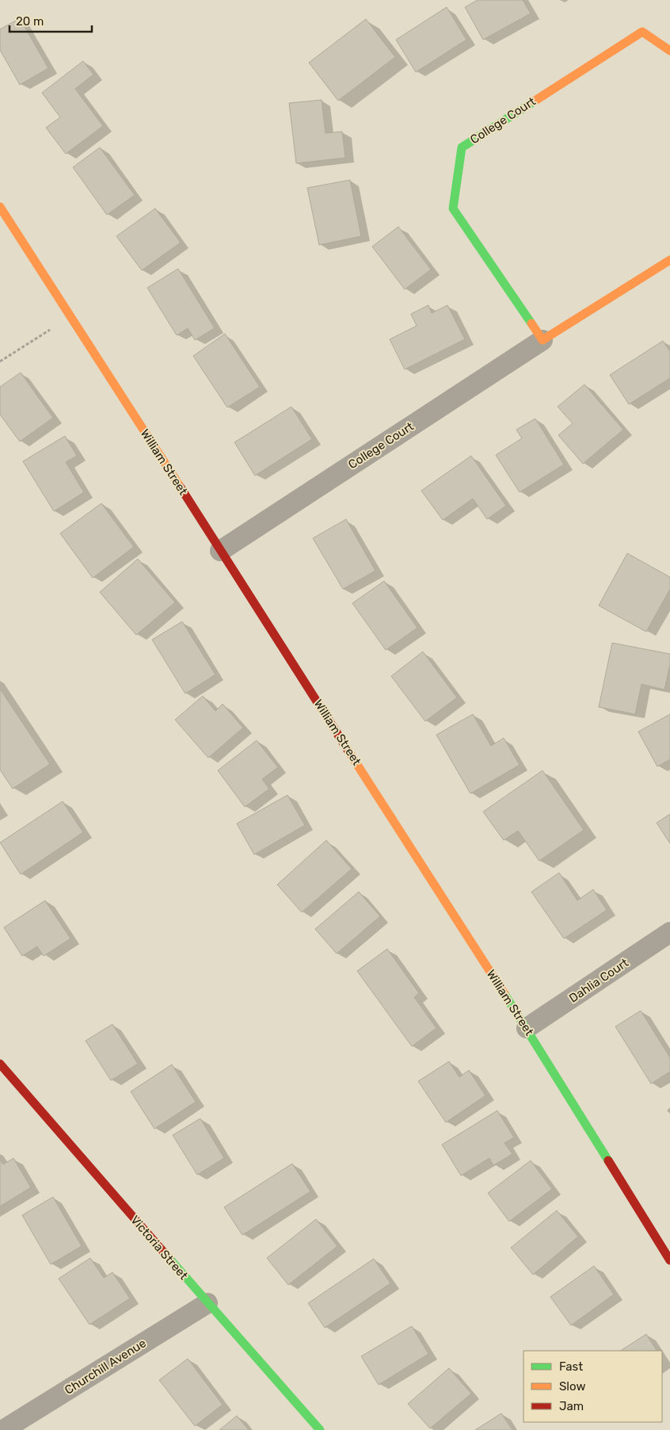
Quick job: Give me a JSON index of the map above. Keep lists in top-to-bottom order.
{
  "streets": {
    "main road": ["College Court", "William Street", "Victoria Street"],
    "street": ["Dahlia Court", "Churchill Avenue"]
  },
  "crossings": [
    ["College Court", "William Street"],
    ["William Street", "Dahlia Court"],
    ["Victoria Street", "Churchill Avenue"]
  ],
  "legend": ["Fast", "Slow", "Jam"],
  "scale_bar": "20 m"
}
